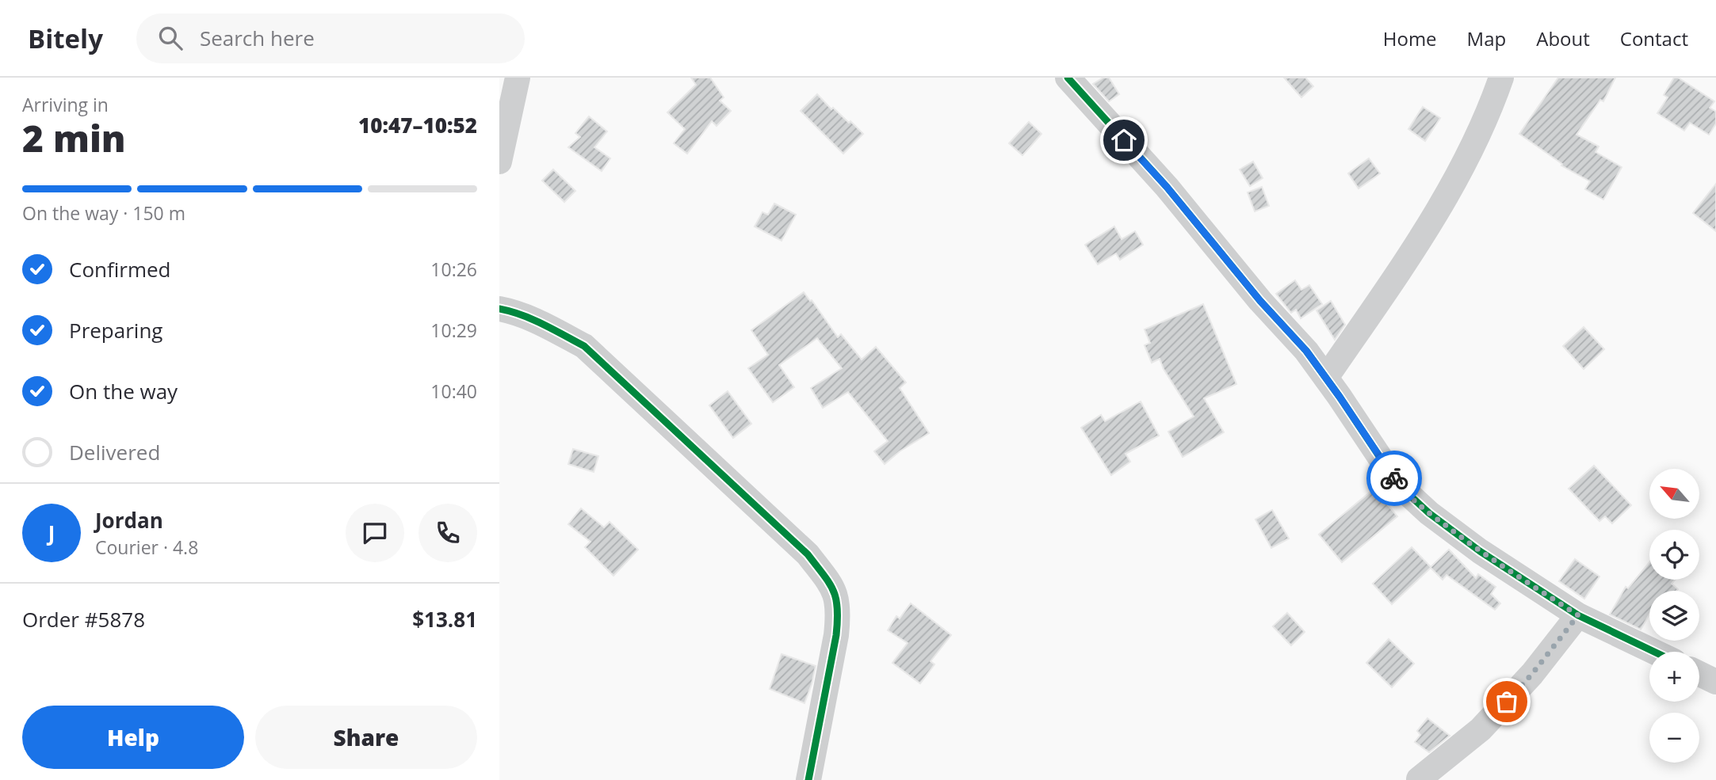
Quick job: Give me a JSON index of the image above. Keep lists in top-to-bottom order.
{
  "north": "top left",
  "page": {
    "header": "Bitely",
    "search": "Search here",
    "nav": [
      "Home",
      "Map",
      "About",
      "Contact"
    ],
    "heading": ["2 min", "Arriving in", "10:47–10:52"],
    "panel": [
      "Jordan",
      "Courier · 4.8",
      "Order #5878",
      "$13.81"
    ],
    "bar": "On the way · 150 m",
    "list": [
      ["Confirmed", "10:26"],
      ["Preparing", "10:29"],
      ["On the way", "10:40"],
      "Delivered"
    ],
    "map_buttons": ["+", "−"],
    "round": "J",
    "buttons": ["Help", "Share"]
  }
}
